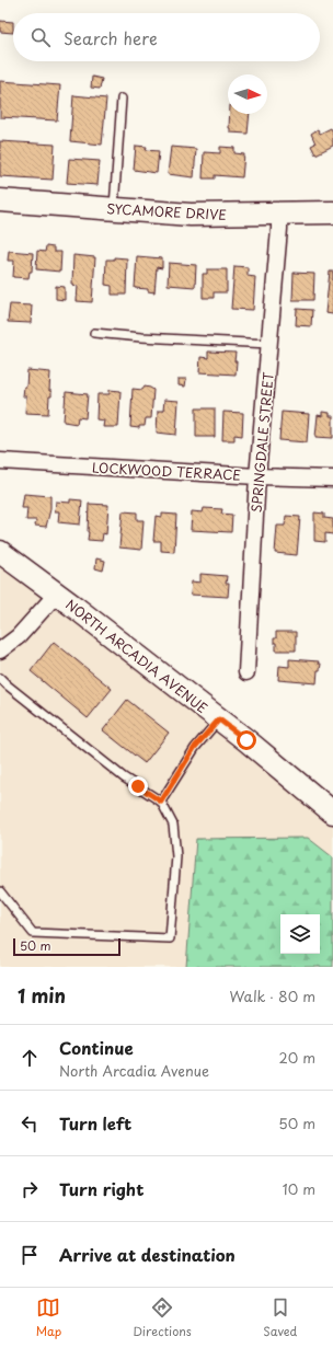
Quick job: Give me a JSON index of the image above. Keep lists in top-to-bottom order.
{
  "streets": {
    "main road": ["SYCAMORE DRIVE", "NORTH ARCADIA AVENUE"],
    "street": ["SPRINGDALE STREET", "LOCKWOOD TERRACE"]
  },
  "crossings": [
    ["SYCAMORE DRIVE", "SPRINGDALE STREET"],
    ["SPRINGDALE STREET", "LOCKWOOD TERRACE"]
  ],
  "scale_bar": "50 m",
  "north": "right",
  "page": {
    "search": "Search here",
    "scale": "50 m",
    "heading": ["1 min", "Walk · 80 m"],
    "list": [
      ["Continue", "North Arcadia Avenue", "20 m"],
      ["Turn left", "50 m"],
      ["Turn right", "10 m"],
      "Arrive at destination"
    ],
    "nav": ["Map", "Directions", "Saved"]
  }
}
